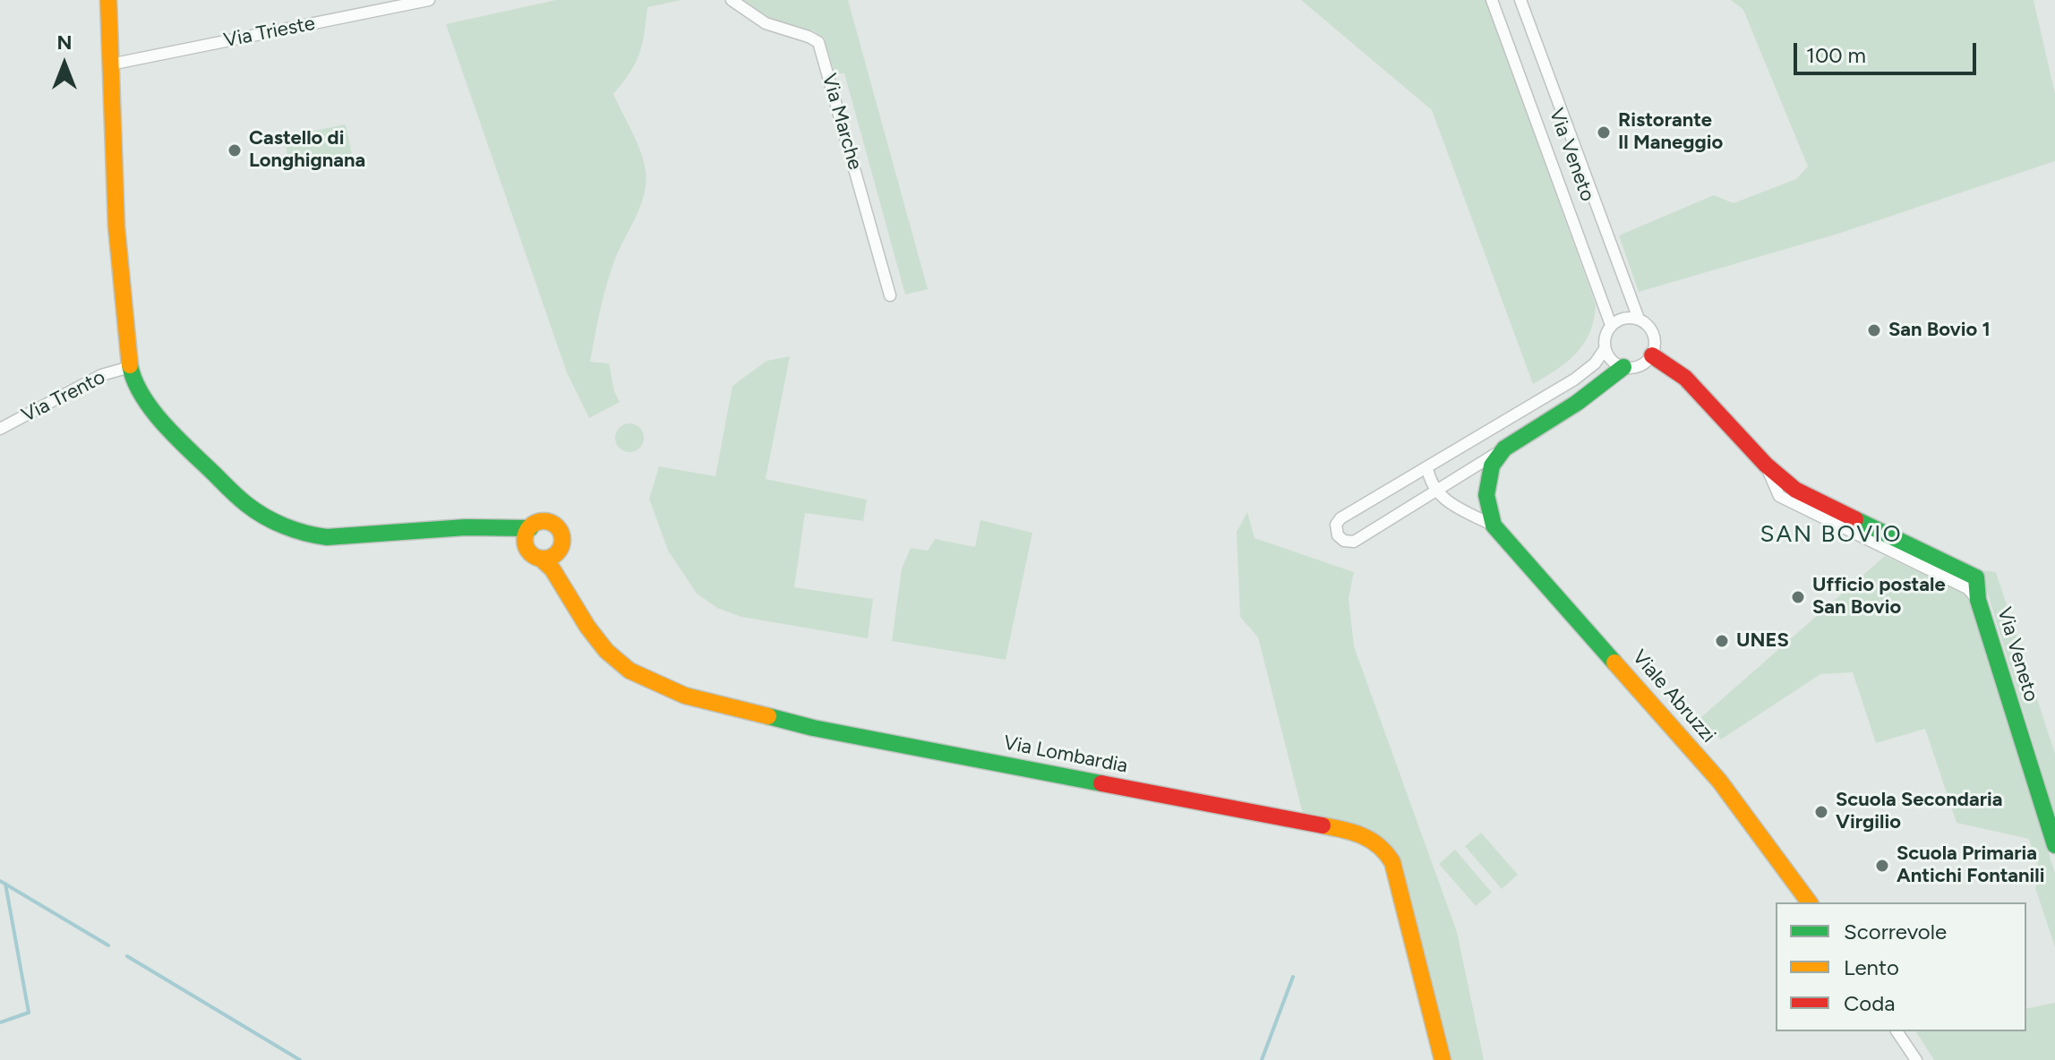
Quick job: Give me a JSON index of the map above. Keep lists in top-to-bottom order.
{
  "streets": {
    "street": [
      "Via Trieste",
      "Via Marche",
      "Via Veneto",
      "Via Trento",
      "Viale Abruzzi",
      "Via Lombardia"
    ]
  },
  "districts": ["SAN BOVIO"],
  "places": [
    "Ristorante Il Maneggio",
    "Castello di Longhignana",
    "San Bovio 1",
    "Ufficio postale San Bovio",
    "UNES",
    "Scuola Secondaria Virgilio",
    "Scuola Primaria Antichi Fontanili"
  ],
  "legend": ["Scorrevole", "Lento", "Coda"],
  "scale_bar": "100 m",
  "north": "top"
}
